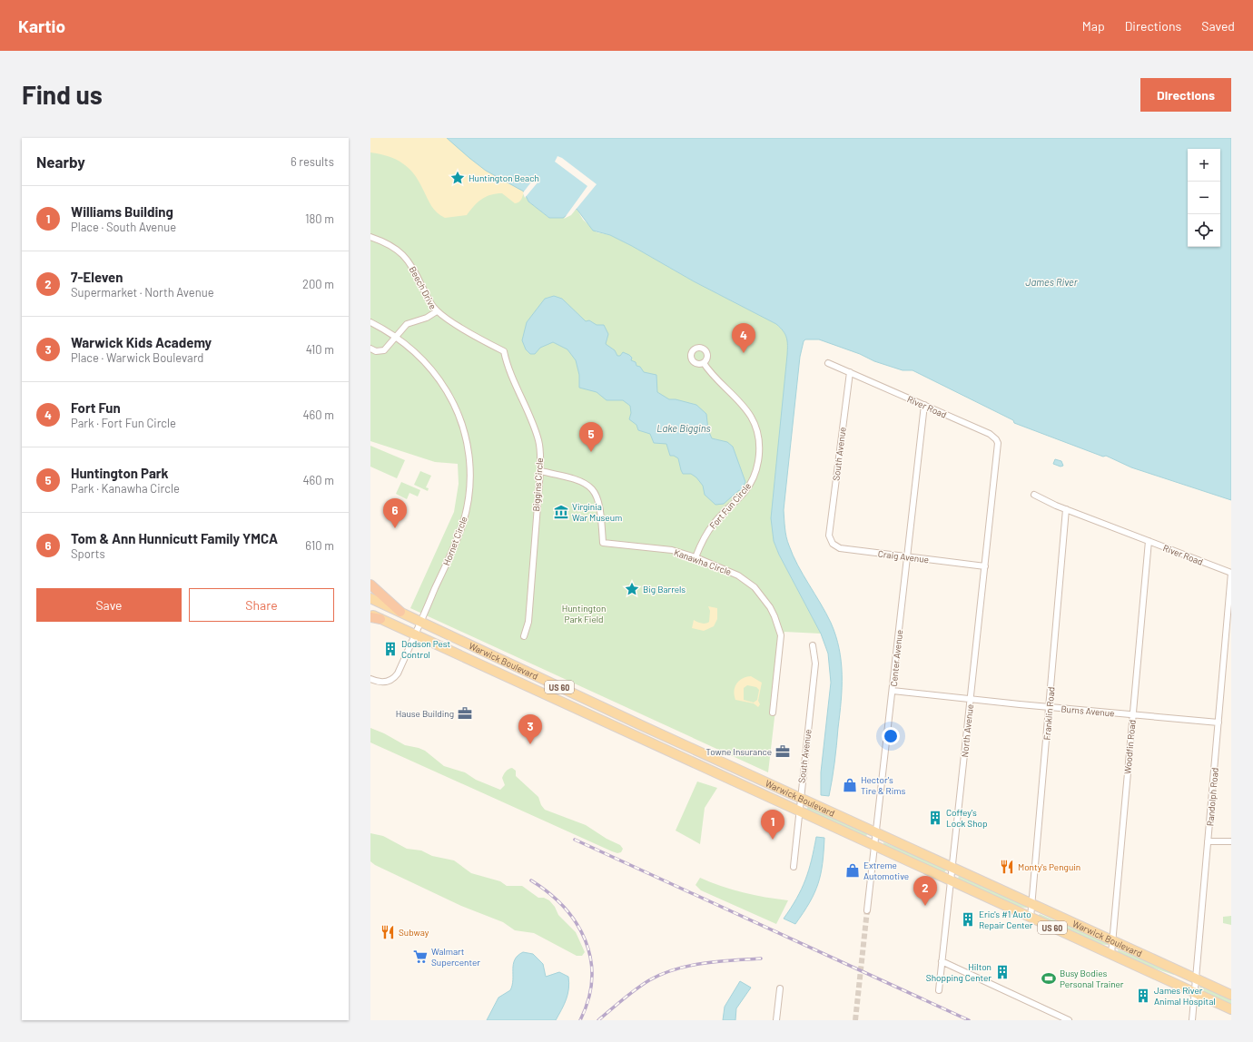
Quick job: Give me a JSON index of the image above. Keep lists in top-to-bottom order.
{
  "streets": {
    "main road": ["Warwick Boulevard", "US 60"],
    "street": [
      "Beech Drive",
      "River Road",
      "South Avenue",
      "Biggins Circle",
      "Fort Fun Circle",
      "Hornet Circle",
      "Craig Avenue",
      "Kanawha Circle",
      "Center Avenue",
      "Burns Avenue",
      "Franklin Road",
      "North Avenue",
      "Woodfin Road",
      "Randolph Road"
    ]
  },
  "crossings": [
    ["Beech Drive", "Biggins Circle"],
    ["Beech Drive", "Hornet Circle"],
    ["River Road", "South Avenue"],
    ["River Road", "Center Avenue"],
    ["River Road", "Franklin Road"],
    ["River Road", "North Avenue"],
    ["River Road", "Woodfin Road"],
    ["River Road", "Randolph Road"],
    ["South Avenue", "Craig Avenue"],
    ["South Avenue", "Warwick Boulevard"],
    ["Biggins Circle", "Kanawha Circle"],
    ["Fort Fun Circle", "Kanawha Circle"],
    ["Hornet Circle", "Warwick Boulevard"],
    ["Craig Avenue", "Center Avenue"],
    ["Craig Avenue", "North Avenue"],
    ["Center Avenue", "Warwick Boulevard"],
    ["Center Avenue", "Burns Avenue"],
    ["Warwick Boulevard", "Franklin Road"],
    ["Warwick Boulevard", "North Avenue"],
    ["Warwick Boulevard", "Woodfin Road"],
    ["Warwick Boulevard", "Randolph Road"],
    ["Burns Avenue", "Franklin Road"],
    ["Burns Avenue", "North Avenue"],
    ["Burns Avenue", "Woodfin Road"],
    ["Burns Avenue", "Randolph Road"]
  ],
  "water": ["James River", "Lake Biggins"],
  "parks": ["Huntington Park Field"],
  "places": {
    "place": ["Huntington Beach", "Big Barrels"],
    "museum": ["Virginia War Museum"],
    "building": [
      "Dodson Pest Control",
      "Coffey's Lock Shop",
      "Eric's #1 Auto Repair Center",
      "Hilton Shopping Center",
      "James River Animal Hospital"
    ],
    "office": ["Hause Building", "Towne Insurance"],
    "shop": ["Hector's Tire & Rims", "Extreme Automotive"],
    "restaurant": ["Monty's Penguin", "Subway"],
    "supermarket": ["Walmart Supercenter"],
    "sports": ["Busy Bodies Personal Trainer"]
  },
  "page": {
    "header": "Kartio",
    "nav": ["Map", "Directions", "Saved"],
    "buttons": [
      "Directions",
      ["Save", "Share"]
    ],
    "title": "Find us",
    "heading": ["Nearby", "6 results"],
    "map_buttons": ["+", "−"],
    "list": [
      {
        "mark": "1",
        "name": "Williams Building",
        "note": "Place · South Avenue",
        "value": "180 m"
      },
      {
        "mark": "2",
        "name": "7-Eleven",
        "note": "Supermarket · North Avenue",
        "value": "200 m"
      },
      {
        "mark": "3",
        "name": "Warwick Kids Academy",
        "note": "Place · Warwick Boulevard",
        "value": "410 m"
      },
      {
        "mark": "4",
        "name": "Fort Fun",
        "note": "Park · Fort Fun Circle",
        "value": "460 m"
      },
      {
        "mark": "5",
        "name": "Huntington Park",
        "note": "Park · Kanawha Circle",
        "value": "460 m"
      },
      {
        "mark": "6",
        "name": "Tom & Ann Hunnicutt Family YMCA",
        "note": "Sports",
        "value": "610 m"
      }
    ],
    "pins": [
      "4",
      "5",
      "6",
      "3",
      "1",
      "2"
    ]
  }
}
